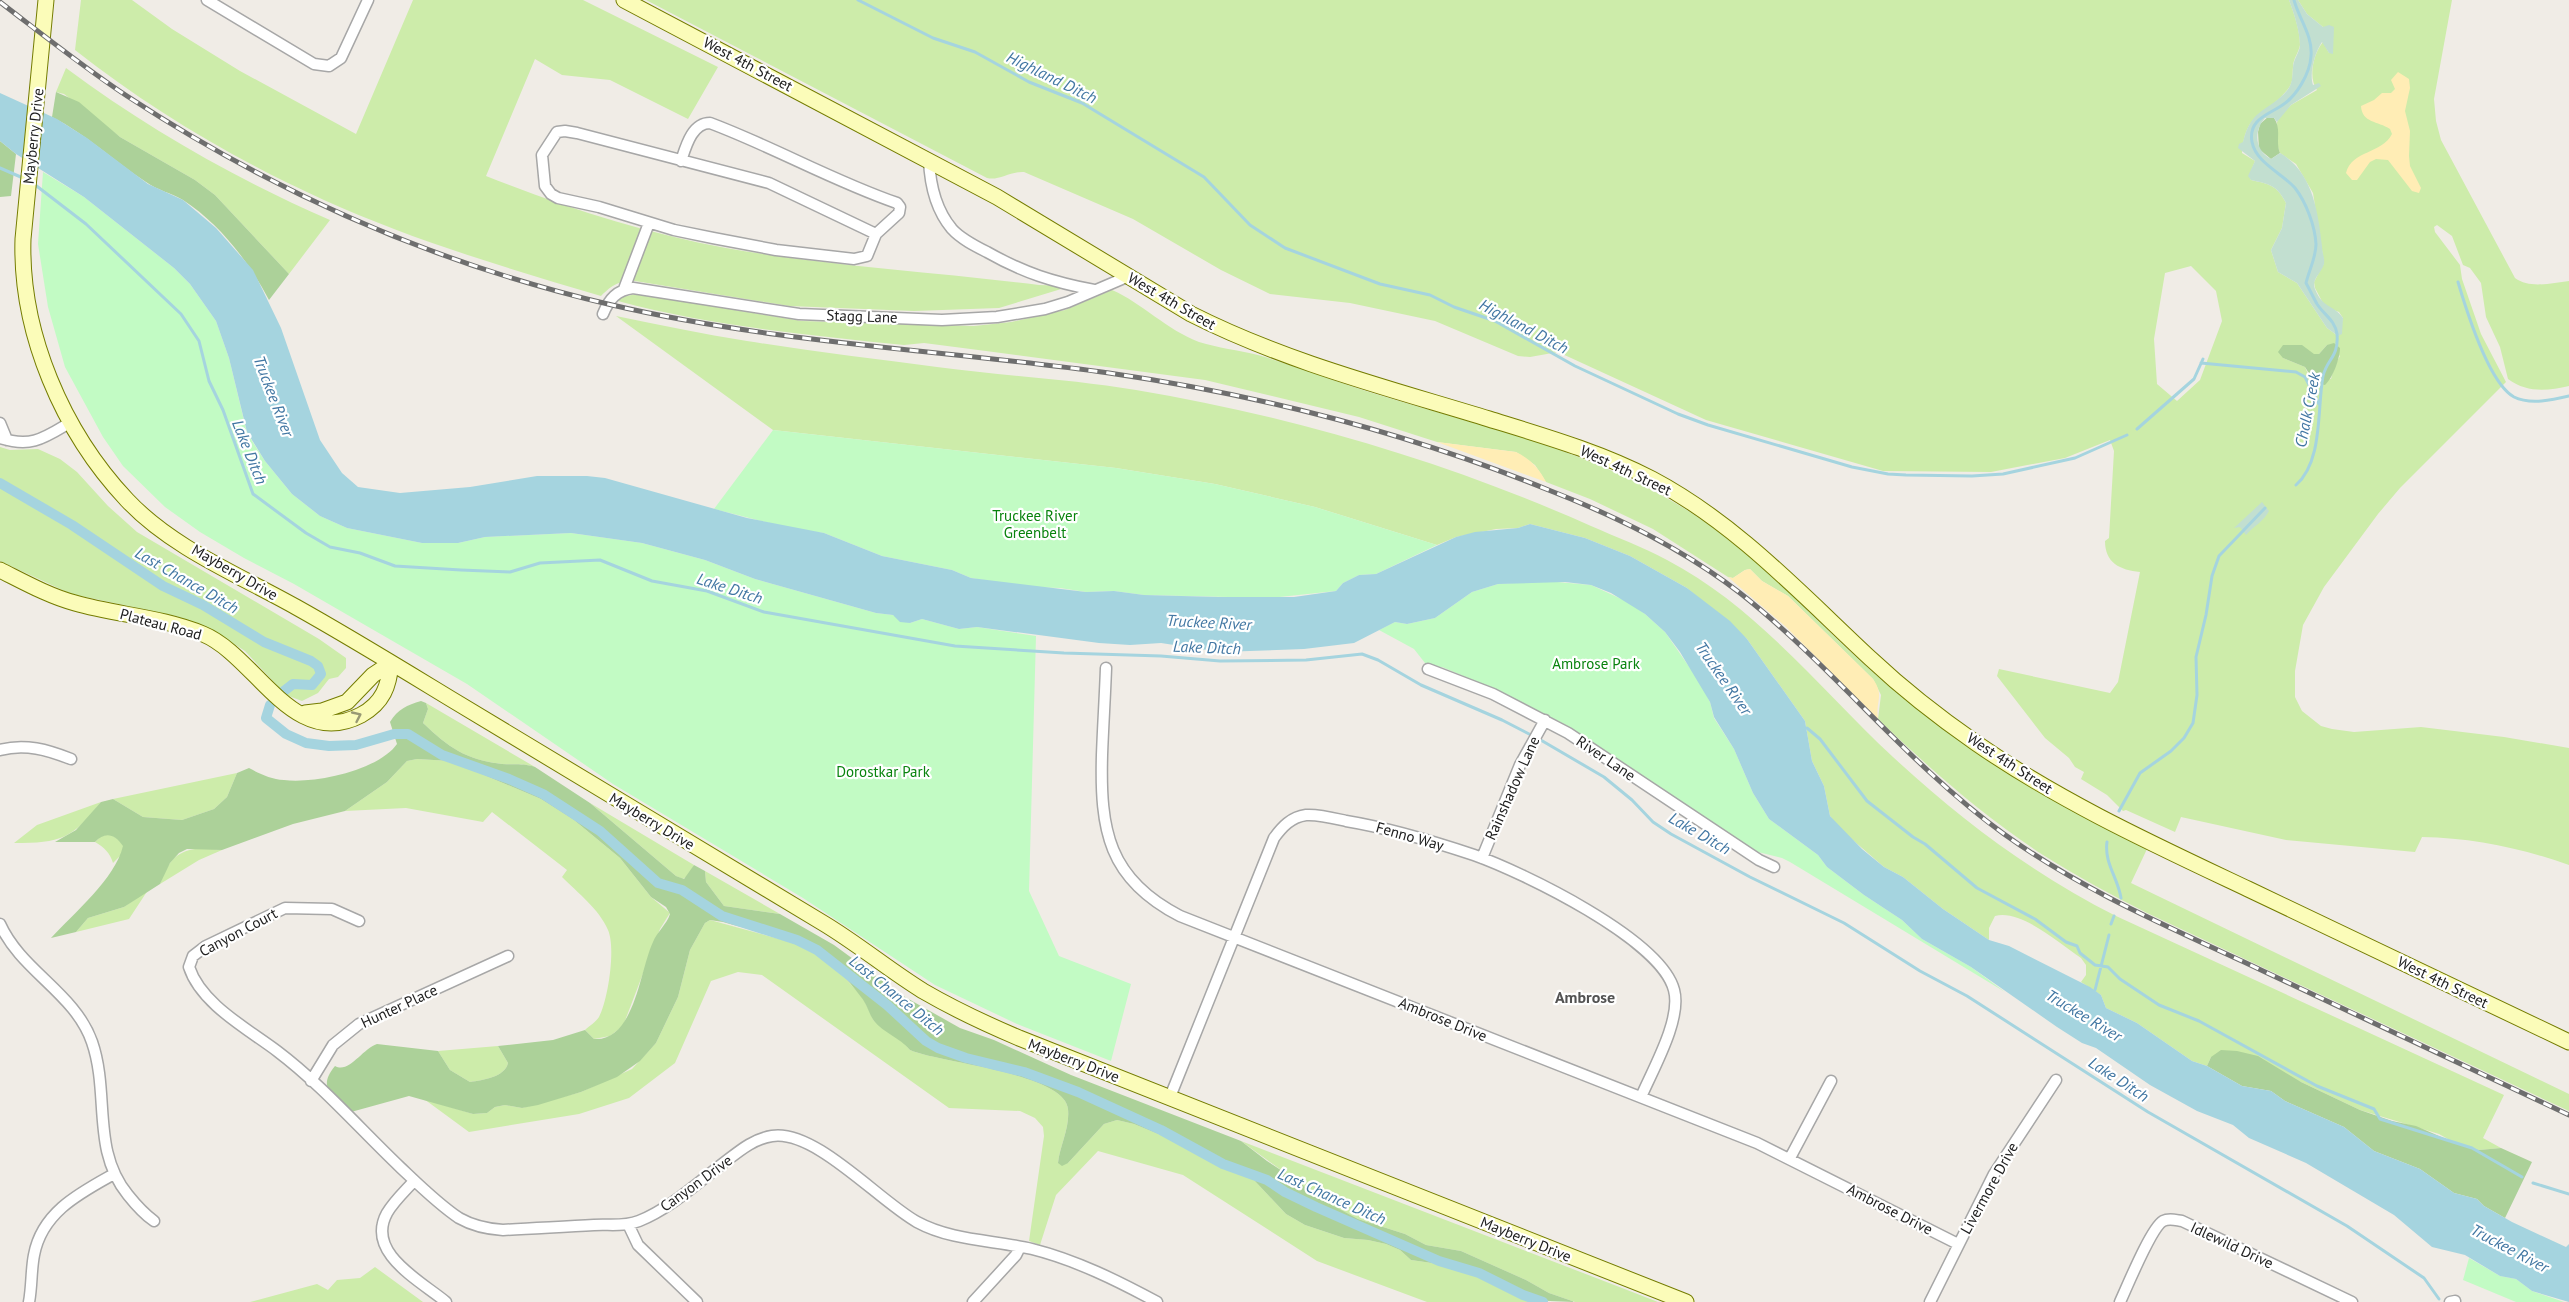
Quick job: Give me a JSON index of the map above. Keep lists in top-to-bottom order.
{
  "streets": {
    "main road": ["West 4th Street", "Mayberry Drive", "Plateau Road"],
    "street": [
      "Stagg Lane",
      "River Lane",
      "Rainshadow Lane",
      "Fenno Way",
      "Canyon Court",
      "Hunter Place",
      "Ambrose Drive",
      "Canyon Drive",
      "Livermore Drive",
      "Idlewild Drive"
    ]
  },
  "crossings": [
    ["West 4th Street", "Stagg Lane"],
    ["Mayberry Drive", "Plateau Road"],
    ["Mayberry Drive", "Fenno Way"],
    ["River Lane", "Rainshadow Lane"],
    ["Rainshadow Lane", "Fenno Way"],
    ["Fenno Way", "Ambrose Drive"],
    ["Canyon Court", "Canyon Drive"],
    ["Hunter Place", "Canyon Drive"],
    ["Ambrose Drive", "Livermore Drive"]
  ],
  "districts": ["Ambrose"],
  "water": [
    "Highland Ditch",
    "Truckee River",
    "Chalk Creek",
    "Lake Ditch",
    "Last Chance Ditch"
  ],
  "parks": ["Truckee River Greenbelt", "Ambrose Park", "Dorostkar Park"]
}
